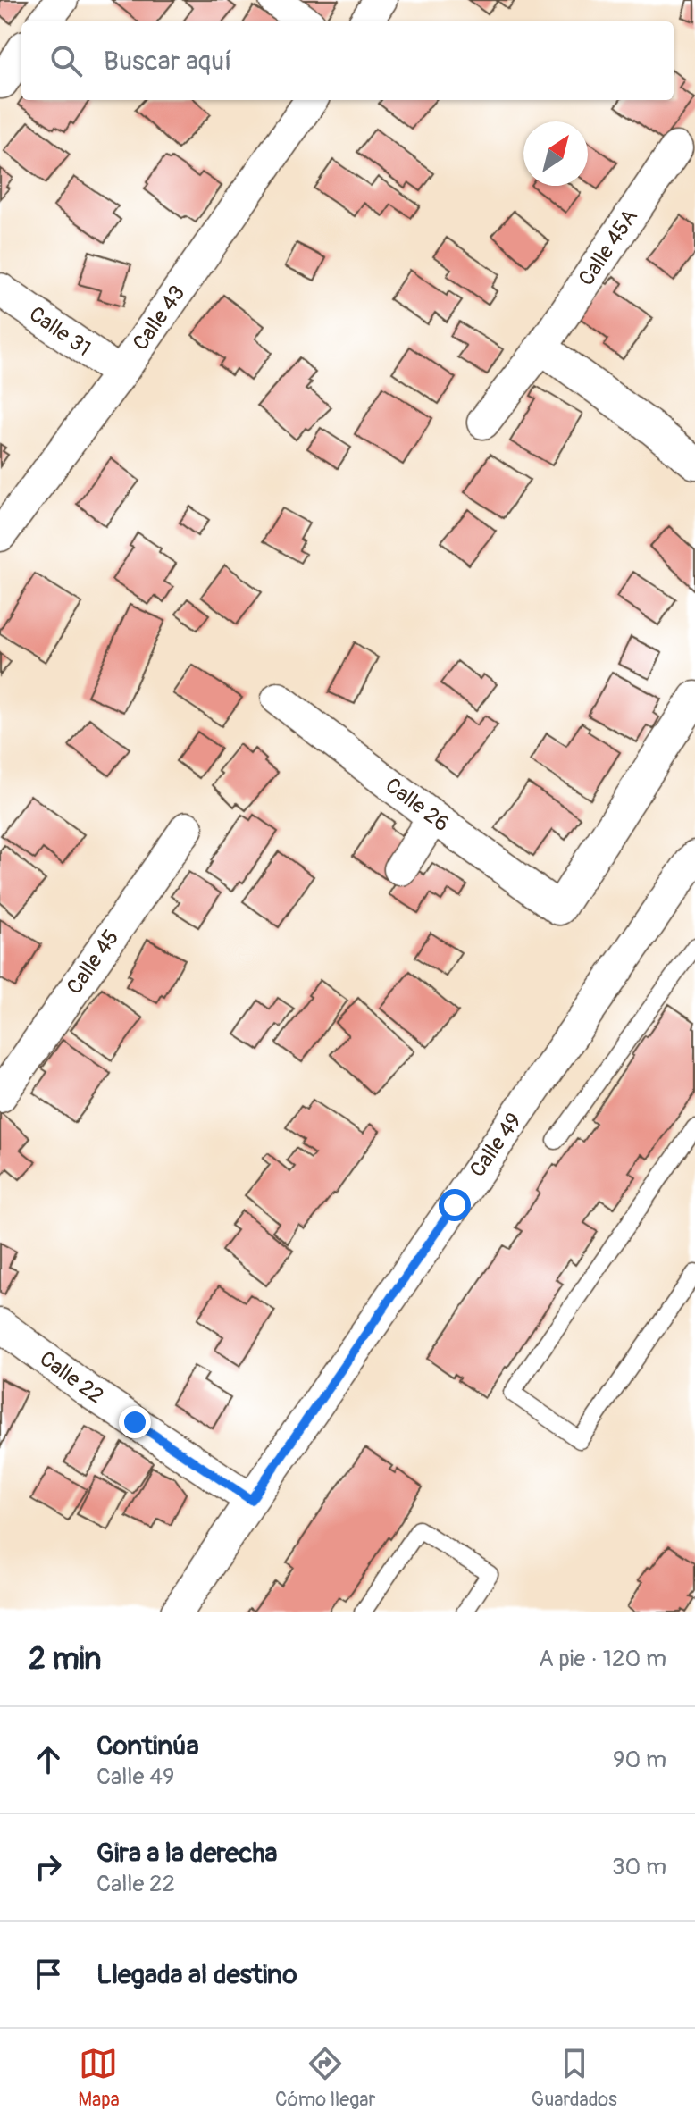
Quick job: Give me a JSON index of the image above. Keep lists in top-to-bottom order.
{
  "streets": {
    "street": [
      "Calle 45A",
      "Calle 43",
      "Calle 31",
      "Calle 26",
      "Calle 45",
      "Calle 49",
      "Calle 22"
    ]
  },
  "crossings": [
    ["Calle 43", "Calle 31"],
    ["Calle 49", "Calle 22"]
  ],
  "north": "top right",
  "page": {
    "search": "Buscar aquí",
    "heading": ["2 min", "A pie · 120 m"],
    "list": [
      ["Continúa", "Calle 49", "90 m"],
      ["Gira a la derecha", "Calle 22", "30 m"],
      "Llegada al destino"
    ],
    "nav": ["Mapa", "Cómo llegar", "Guardados"]
  }
}
